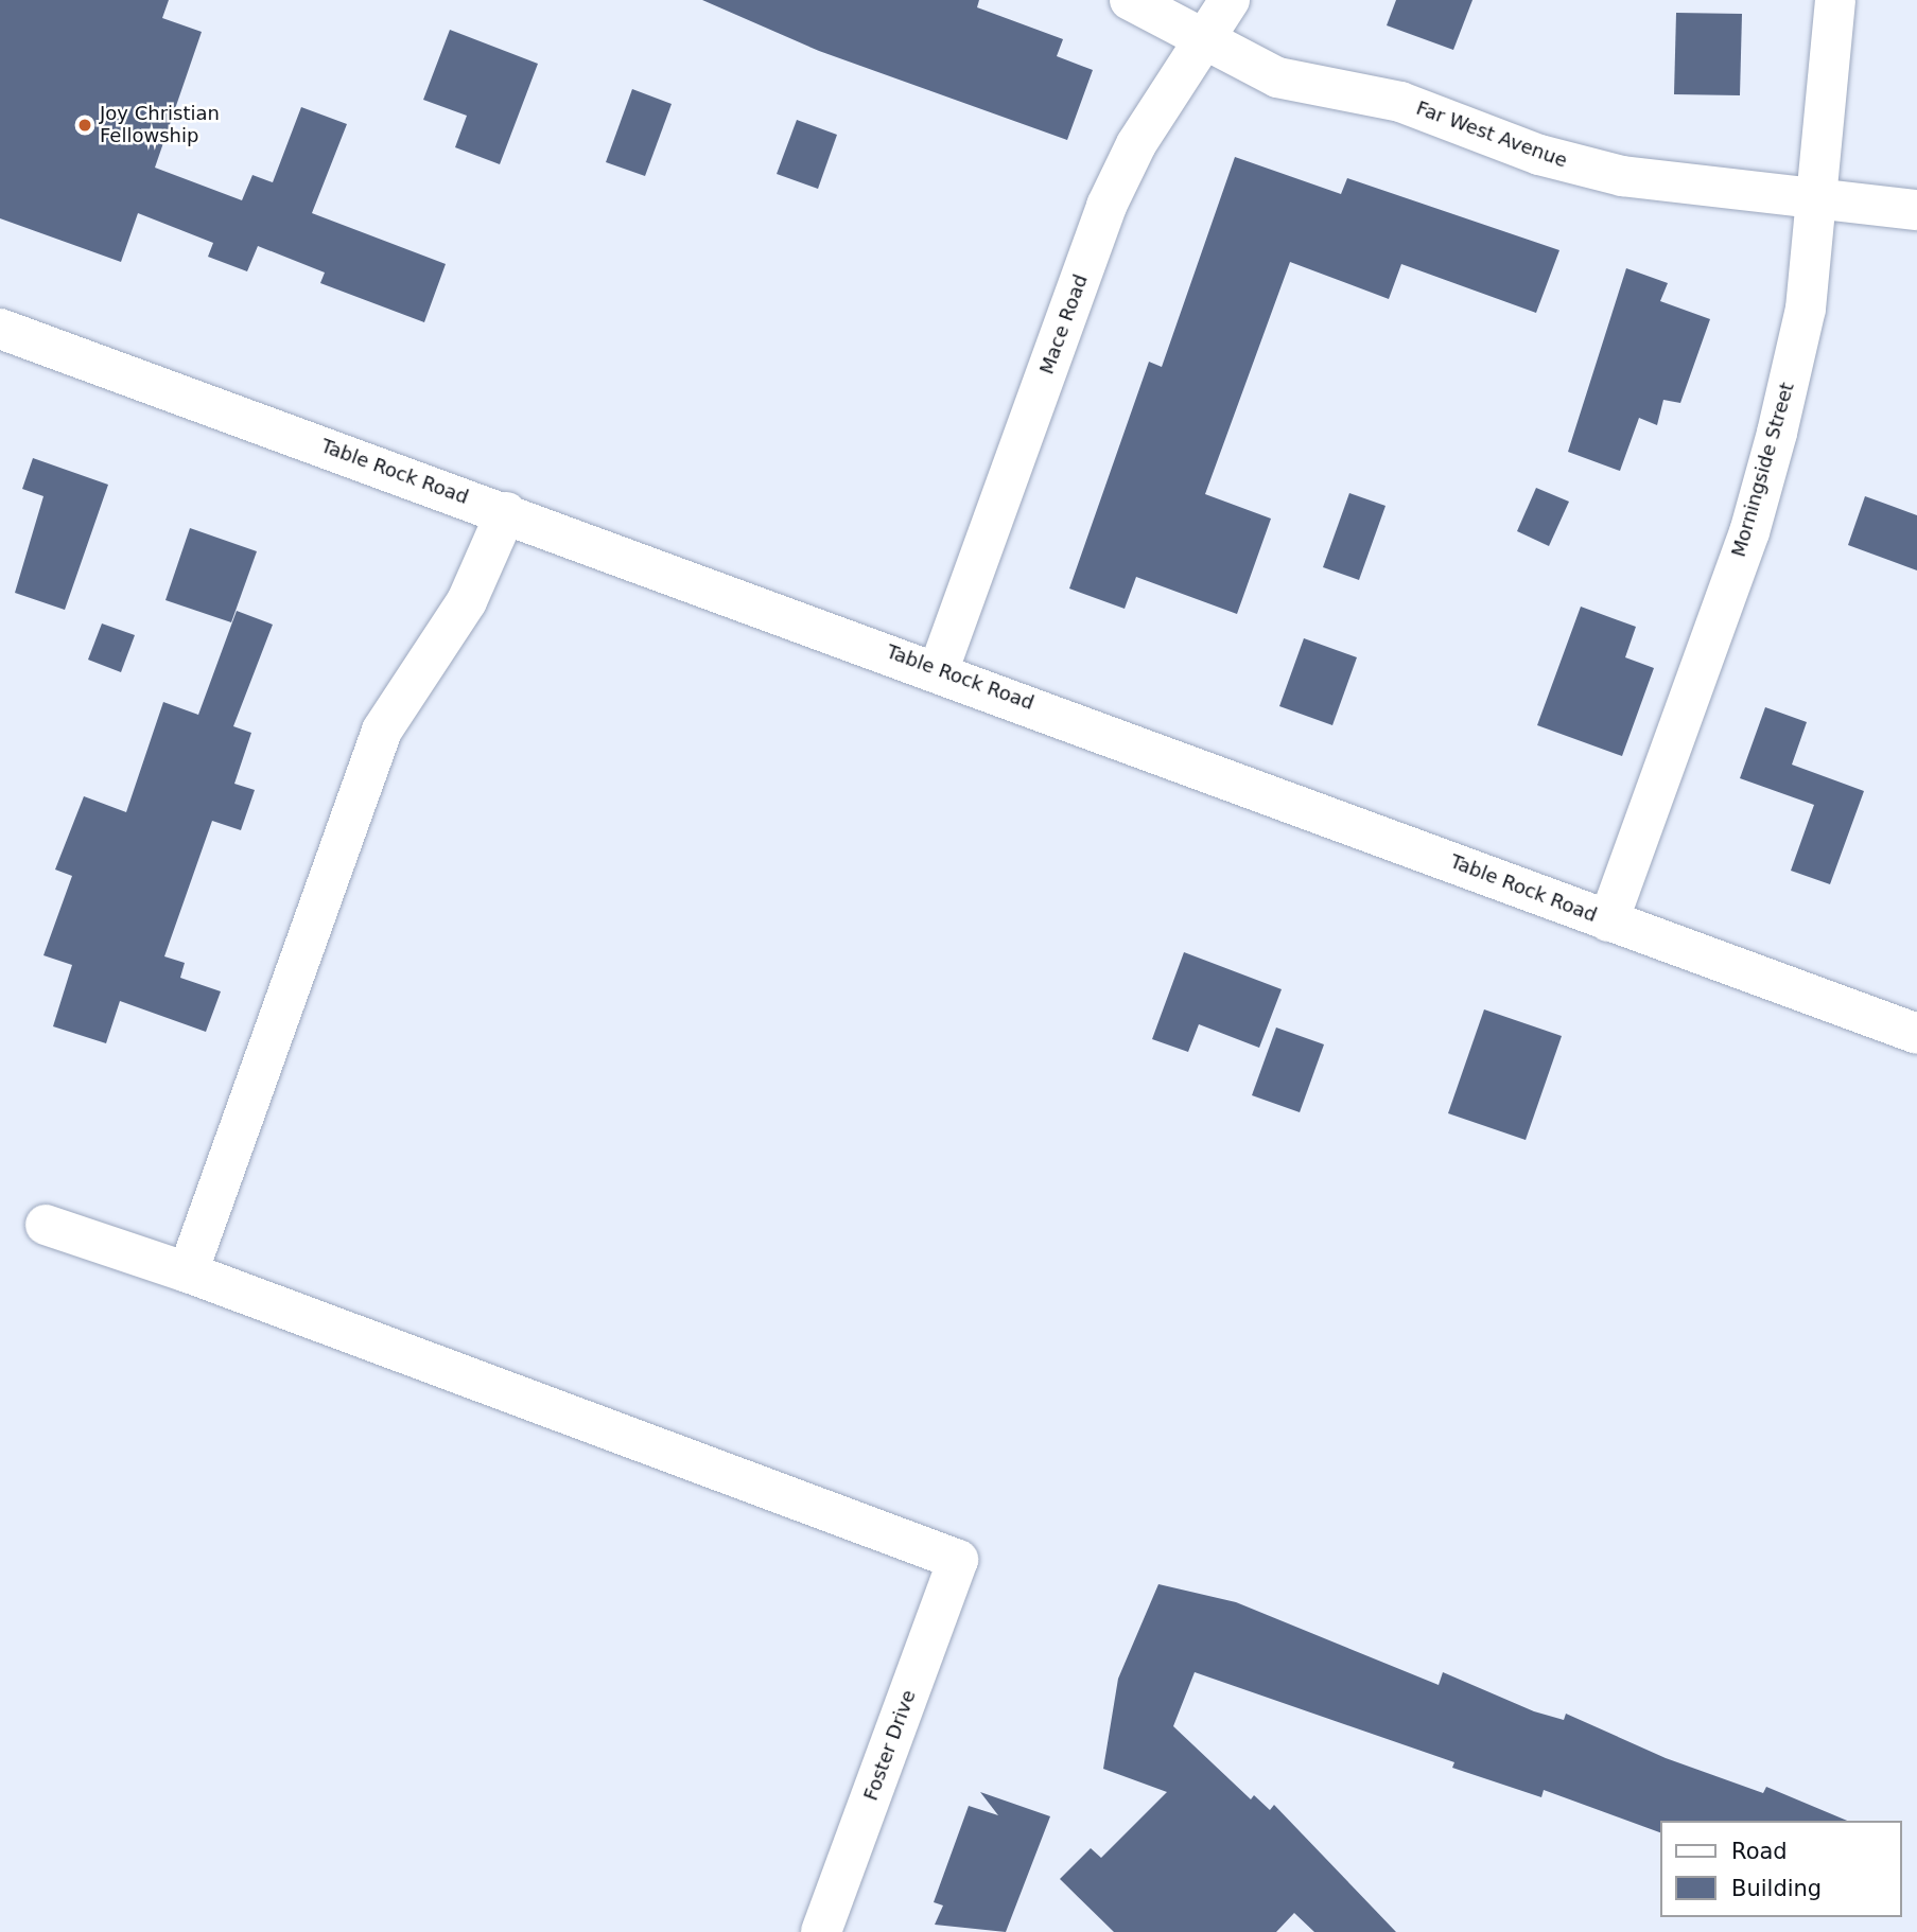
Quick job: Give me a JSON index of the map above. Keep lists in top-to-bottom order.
{
  "streets": {
    "street": [
      "Far West Avenue",
      "Mace Road",
      "Morningside Street",
      "Table Rock Road",
      "Foster Drive"
    ]
  },
  "crossings": [
    ["Far West Avenue", "Mace Road"],
    ["Far West Avenue", "Morningside Street"],
    ["Mace Road", "Table Rock Road"],
    ["Morningside Street", "Table Rock Road"]
  ],
  "places": ["Joy Christian Fellowship"],
  "legend": ["Road", "Building"]
}
